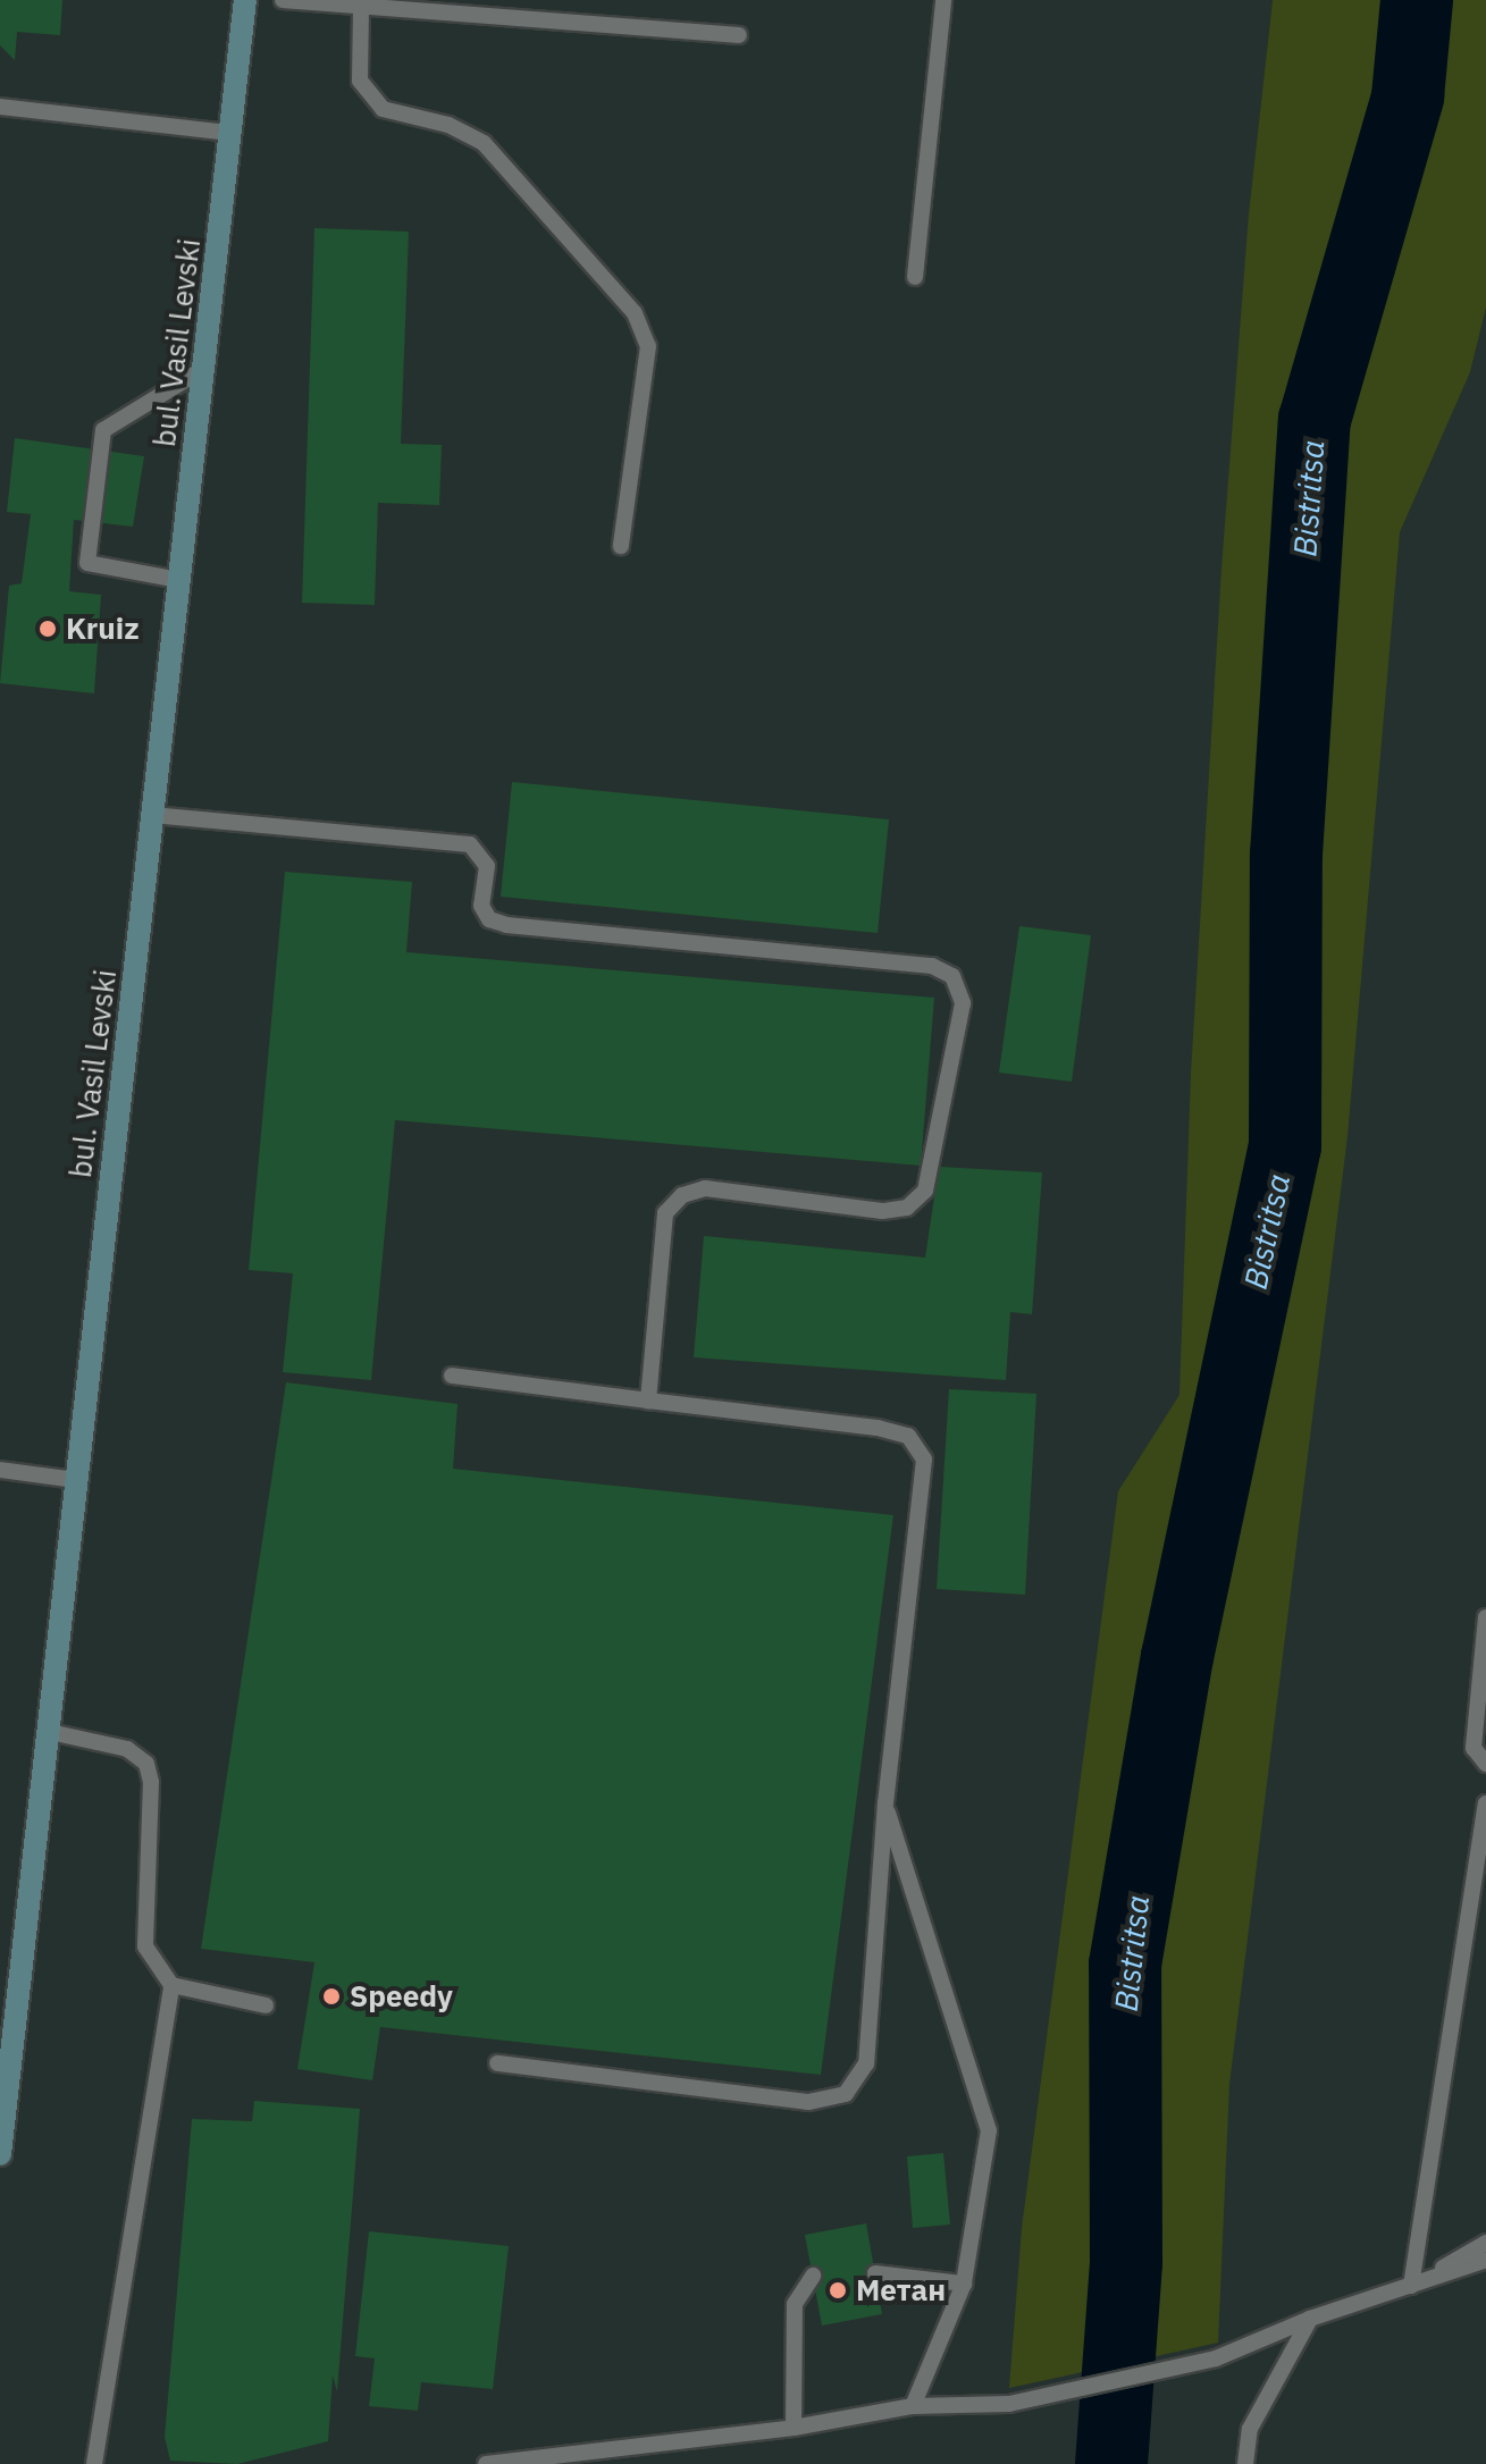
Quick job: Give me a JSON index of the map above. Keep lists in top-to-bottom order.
{
  "streets": {
    "street": ["bul. Vasil Levski"]
  },
  "water": ["Bistritsa"],
  "places": ["Kruiz", "Speedy", "Метан"]
}
